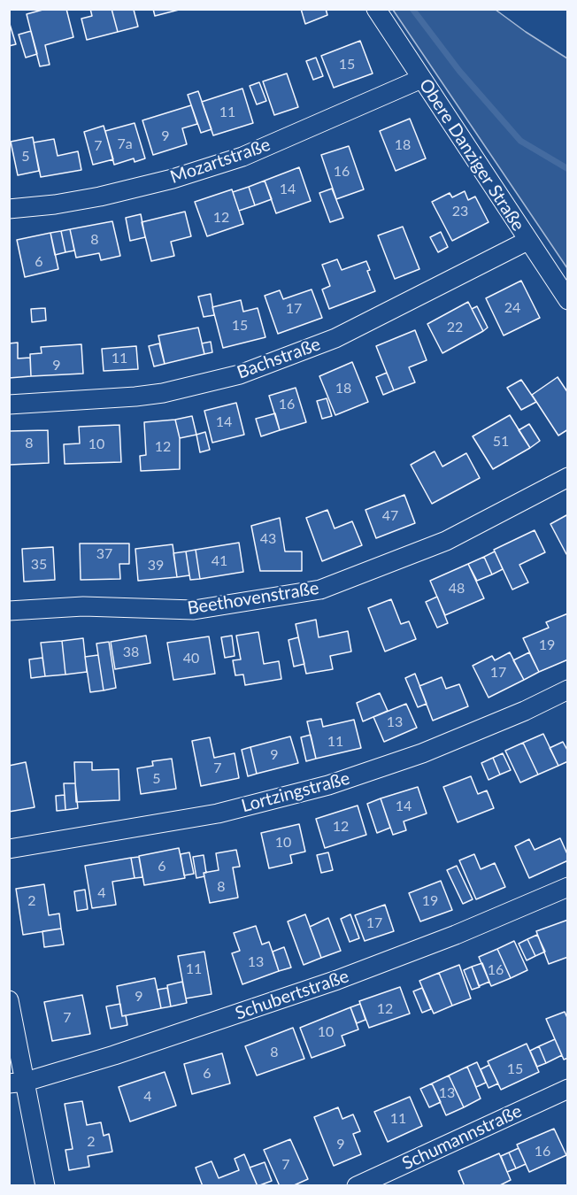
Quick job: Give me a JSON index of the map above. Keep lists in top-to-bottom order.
{
  "streets": {
    "street": [
      "Obere Danziger Straße",
      "Mozartstraße",
      "Bachstraße",
      "Beethovenstraße",
      "Lortzingstraße",
      "Schubertstraße",
      "Schumannstraße"
    ]
  },
  "crossings": [
    ["Obere Danziger Straße", "Mozartstraße"],
    ["Obere Danziger Straße", "Bachstraße"]
  ],
  "house_numbers": [
    "15",
    "11",
    "9",
    "7a",
    "18",
    "7",
    "5",
    "16",
    "14",
    "23",
    "12",
    "8",
    "6",
    "24",
    "17",
    "15",
    "22",
    "11",
    "9",
    "18",
    "16",
    "14",
    "51",
    "8",
    "10",
    "12",
    "47",
    "43",
    "37",
    "41",
    "35",
    "39",
    "48",
    "19",
    "38",
    "40",
    "17",
    "13",
    "11",
    "9",
    "7",
    "5",
    "14",
    "12",
    "10",
    "6",
    "8",
    "4",
    "2",
    "19",
    "17",
    "13",
    "11",
    "16",
    "9",
    "12",
    "7",
    "10",
    "8",
    "15",
    "6",
    "13",
    "4",
    "11",
    "2",
    "9",
    "16",
    "7"
  ]
}
